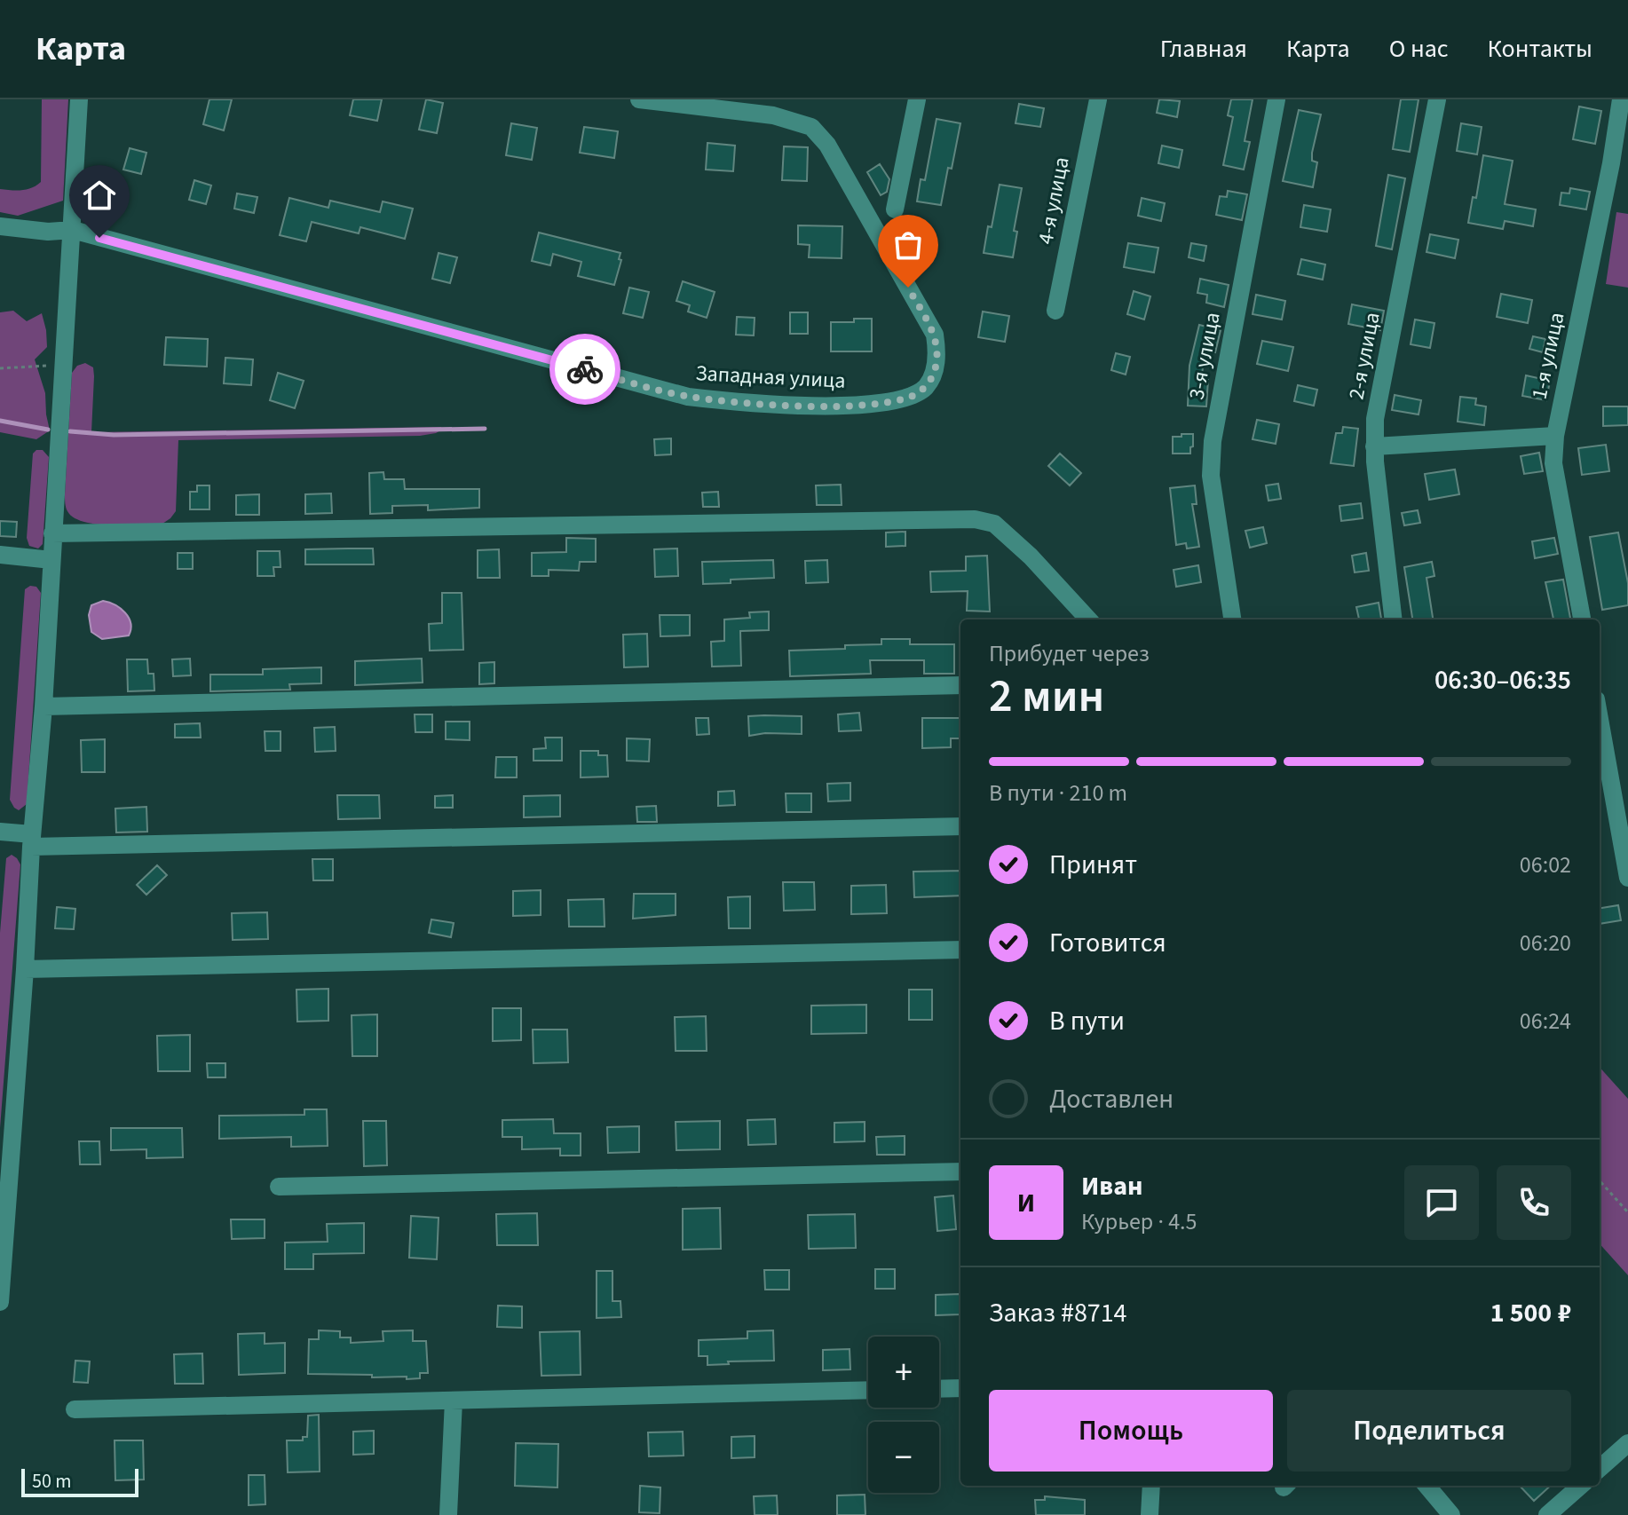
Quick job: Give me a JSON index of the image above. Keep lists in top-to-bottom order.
{
  "streets": {
    "street": [
      "4-я улица",
      "3-я улица",
      "2-я улица",
      "1-я улица",
      "Западная улица"
    ]
  },
  "scale_bar": "50 m",
  "page": {
    "header": "Карта",
    "nav": [
      "Главная",
      "Карта",
      "О нас",
      "Контакты"
    ],
    "heading": ["2 мин", "Прибудет через", "06:30–06:35"],
    "panel": [
      "Иван",
      "Курьер · 4.5",
      "Заказ #8714",
      "1 500 ₽"
    ],
    "bar": "В пути · 210 m",
    "list": [
      ["Принят", "06:02"],
      ["Готовится", "06:20"],
      ["В пути", "06:24"],
      "Доставлен"
    ],
    "round": "И",
    "map_buttons": ["+", "−"],
    "buttons": ["Помощь", "Поделиться"],
    "scale": "50 m"
  }
}
